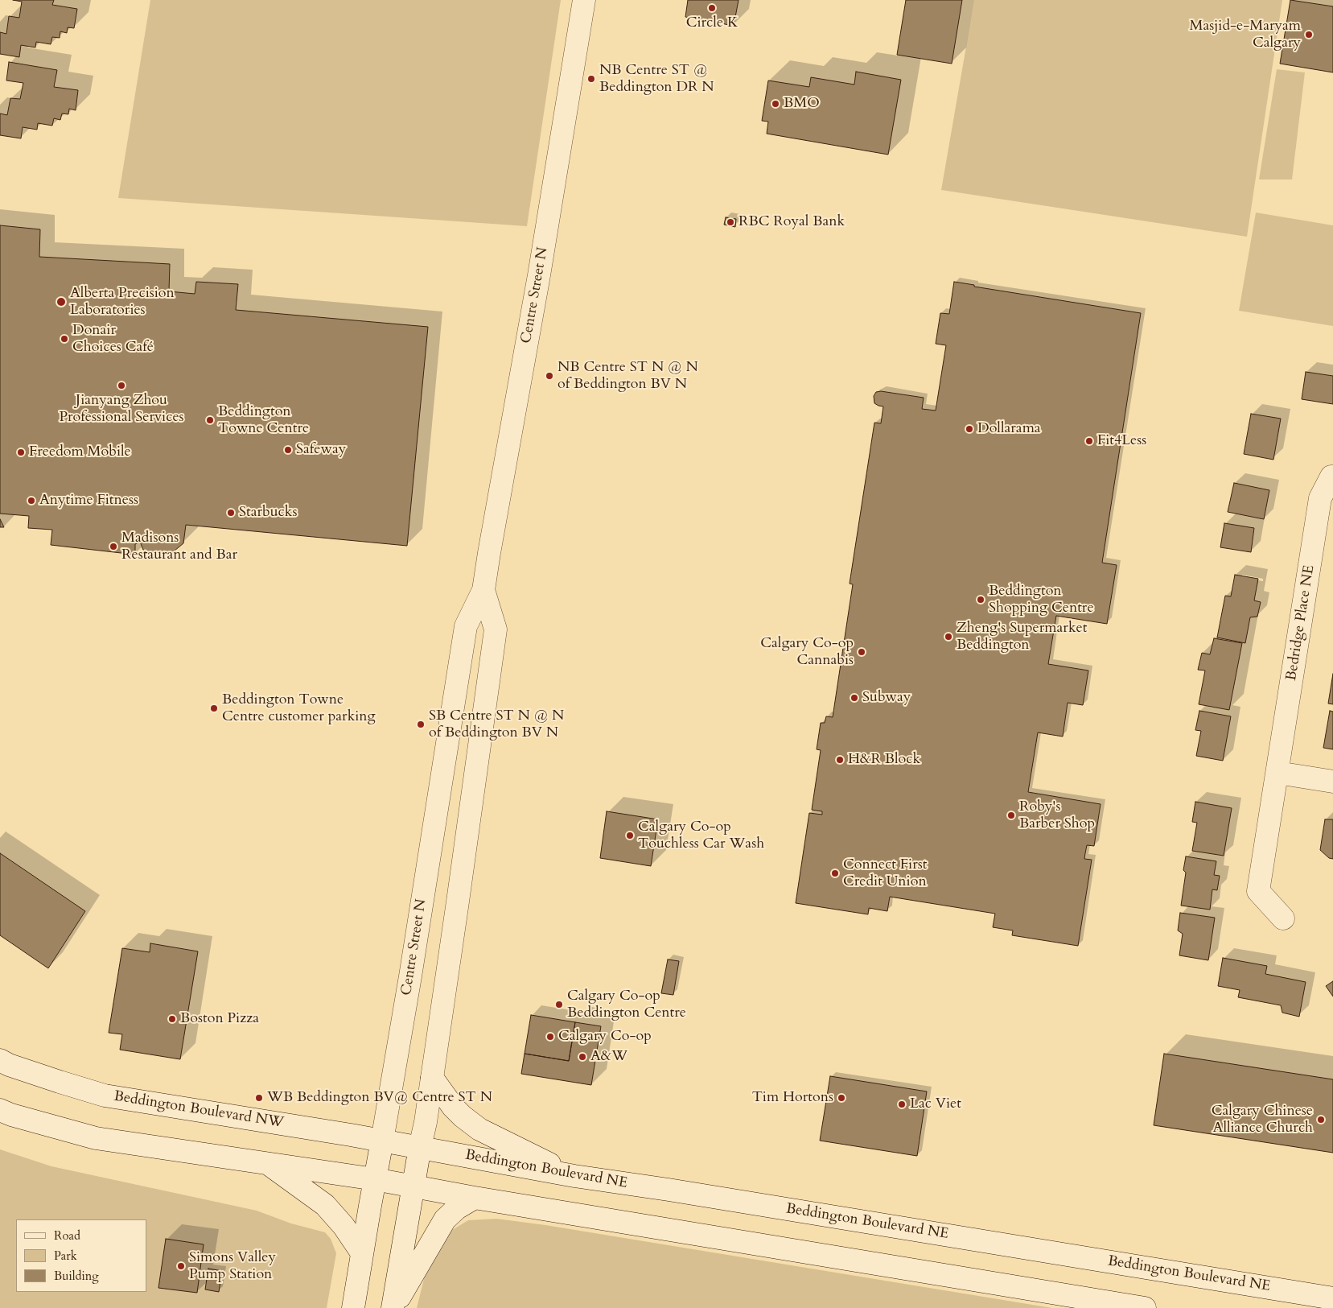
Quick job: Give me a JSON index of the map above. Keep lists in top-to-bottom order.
{
  "streets": {
    "main road": [
      "Centre Street N",
      "Bedridge Place NE",
      "Beddington Boulevard NW",
      "Beddington Boulevard NE"
    ]
  },
  "crossings": [
    ["Centre Street N", "Beddington Boulevard NW"],
    ["Centre Street N", "Beddington Boulevard NE"],
    ["Beddington Boulevard NW", "Beddington Boulevard NE"]
  ],
  "places": [
    "Circle K",
    "Masjid-e-Maryam Calgary",
    "NB Centre ST @ Beddington DR N",
    "BMO",
    "RBC Royal Bank",
    "Alberta Precision Laboratories",
    "Donair Choices Café",
    "NB Centre ST N @ N of Beddington BV N",
    "Jianyang Zhou Professional Services",
    "Beddington Towne Centre",
    "Dollarama",
    "Fit4Less",
    "Safeway",
    "Freedom Mobile",
    "Anytime Fitness",
    "Starbucks",
    "Madisons Restaurant and Bar",
    "Beddington Shopping Centre",
    "Zheng's Supermarket Beddington",
    "Calgary Co-op Cannabis",
    "Subway",
    "Beddington Towne Centre customer parking",
    "SB Centre ST N @ N of Beddington BV N",
    "H&R Block",
    "Roby's Barber Shop",
    "Calgary Co-op Touchless Car Wash",
    "Connect First Credit Union",
    "Calgary Co-op Beddington Centre",
    "Boston Pizza",
    "Calgary Co-op",
    "A&W",
    "WB Beddington BV@ Centre ST N",
    "Tim Hortons",
    "Lac Viet",
    "Calgary Chinese Alliance Church",
    "Simons Valley Pump Station"
  ],
  "legend": ["Road", "Park", "Building"]
}
